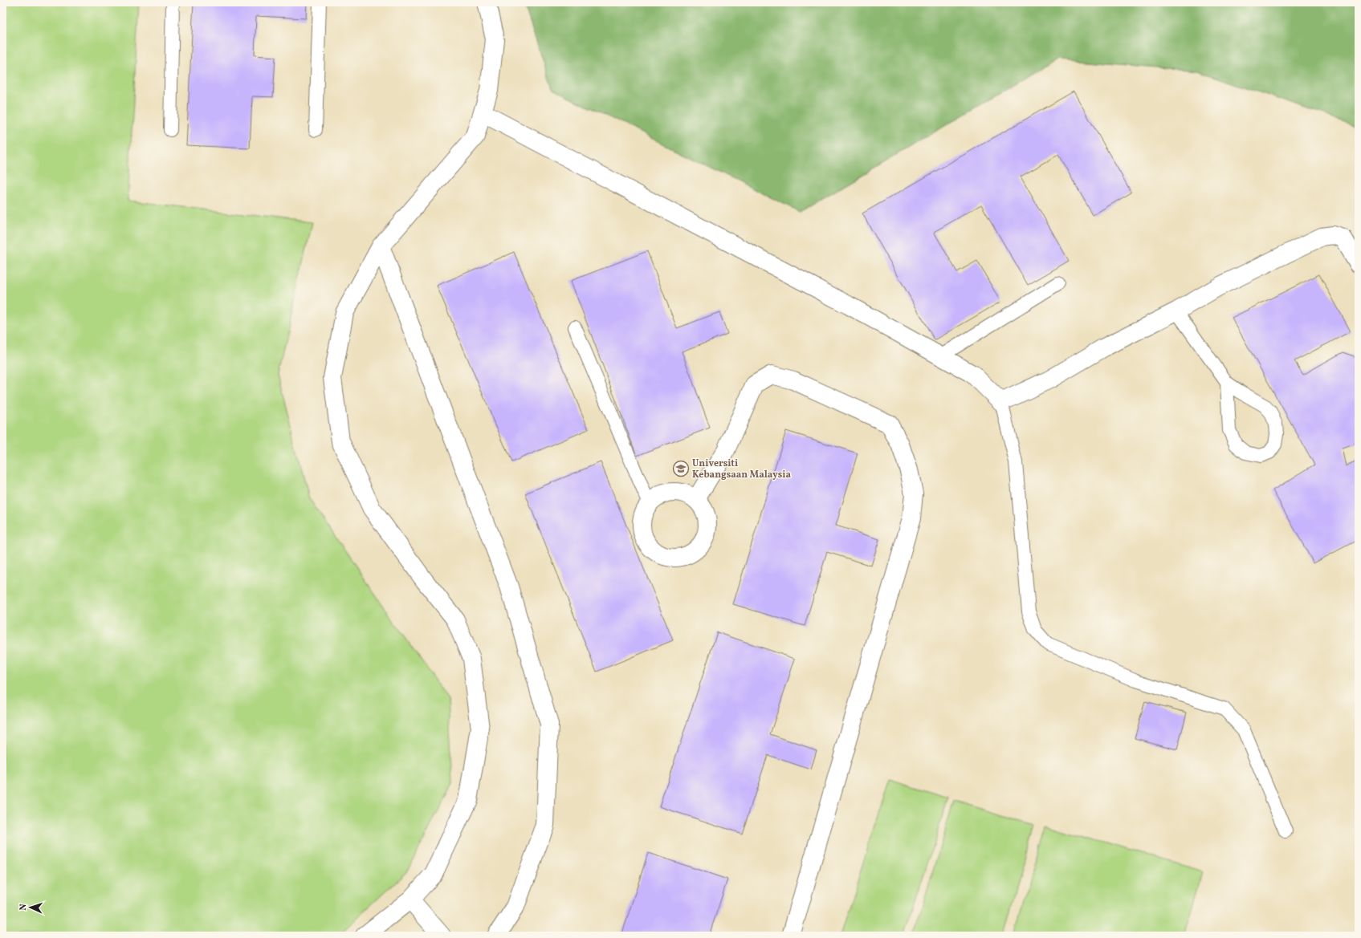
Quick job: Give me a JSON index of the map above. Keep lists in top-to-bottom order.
{
  "places": {
    "school or university": ["Universiti Kebangsaan Malaysia"]
  },
  "north": "left"
}
